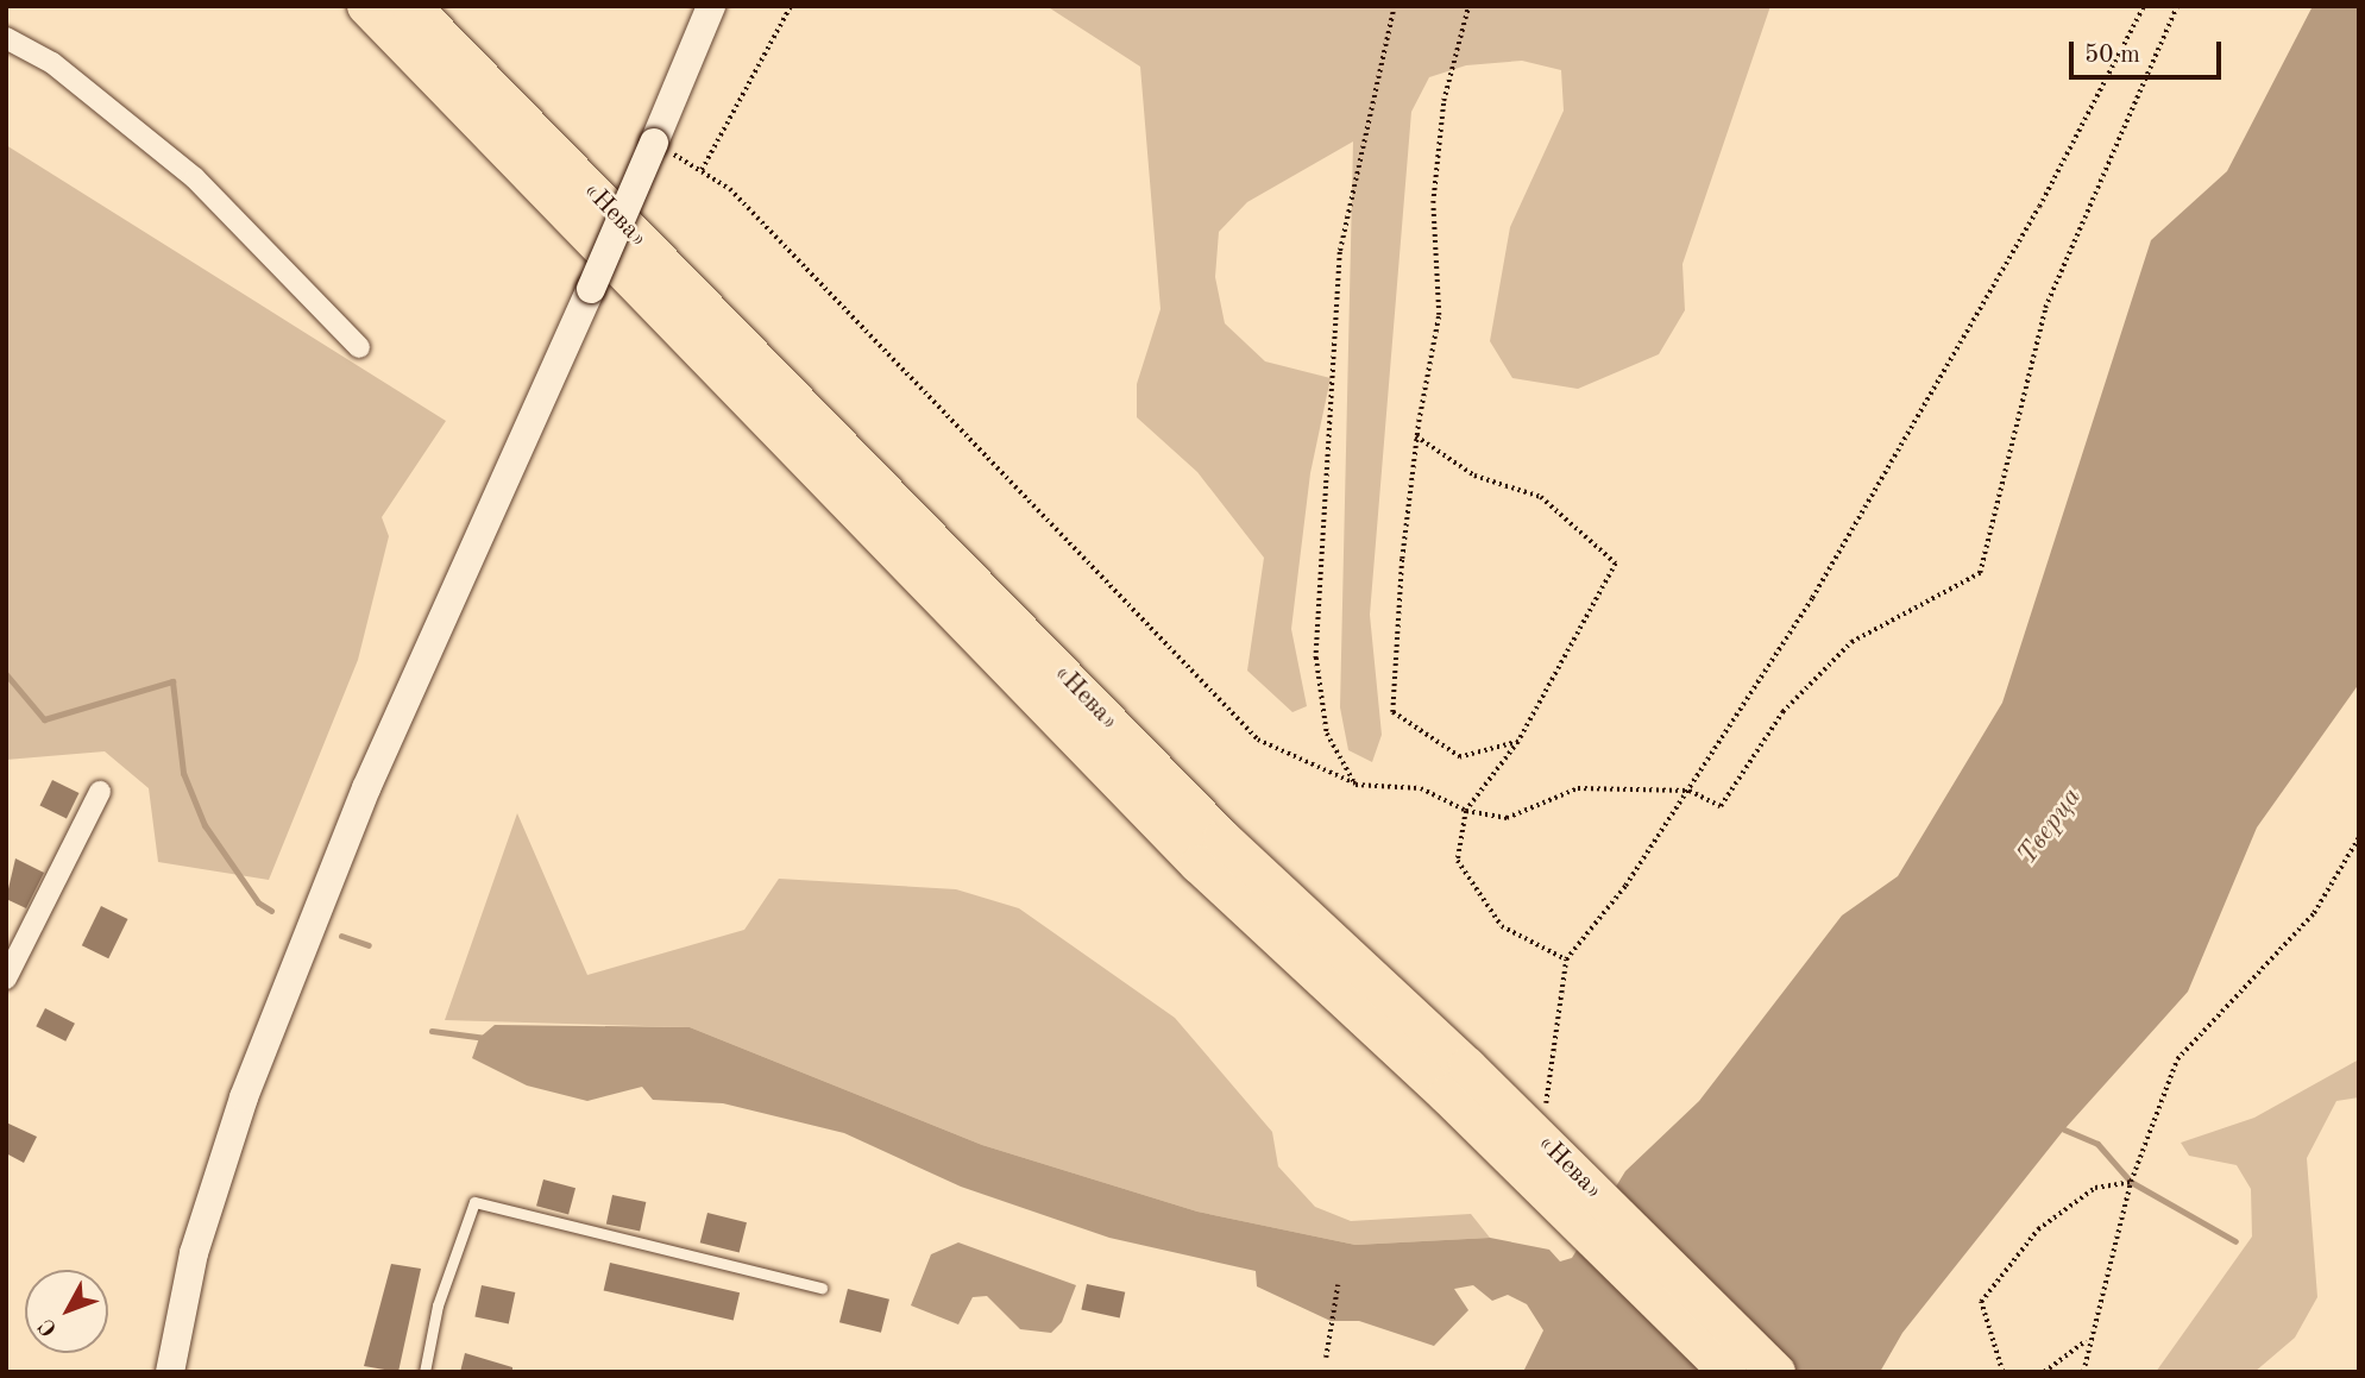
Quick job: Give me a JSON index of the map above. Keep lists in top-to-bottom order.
{
  "streets": {
    "highway": ["«Нева»"]
  },
  "water": ["Тверца"],
  "scale_bar": "50 m",
  "north": "bottom left"
}
